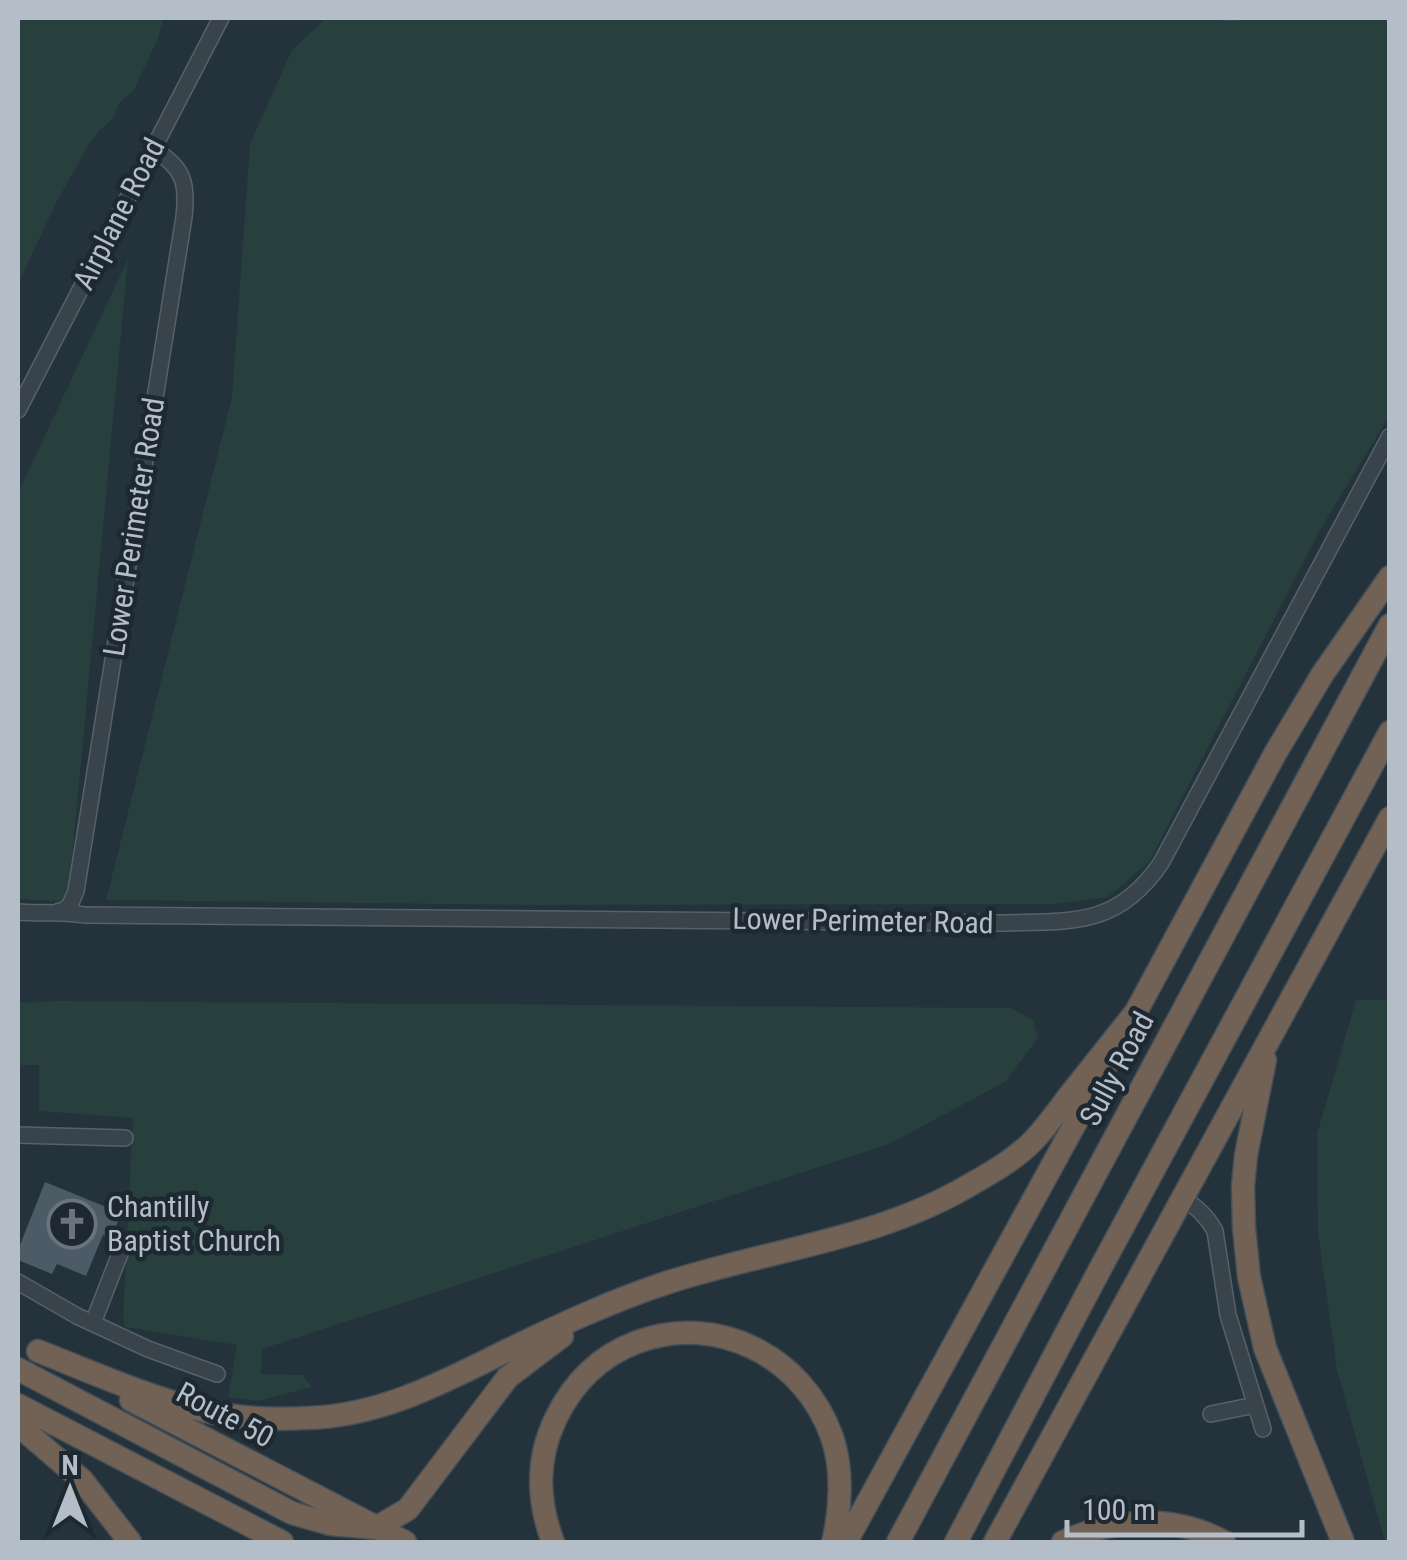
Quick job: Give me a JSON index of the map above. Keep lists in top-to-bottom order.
{
  "streets": {
    "highway": ["Sully Road", "Route 50"],
    "street": ["Airplane Road", "Lower Perimeter Road"]
  },
  "crossings": [
    ["Airplane Road", "Lower Perimeter Road"]
  ],
  "places": {
    "church": ["Chantilly Baptist Church"]
  },
  "scale_bar": "100 m",
  "north": "top"
}
